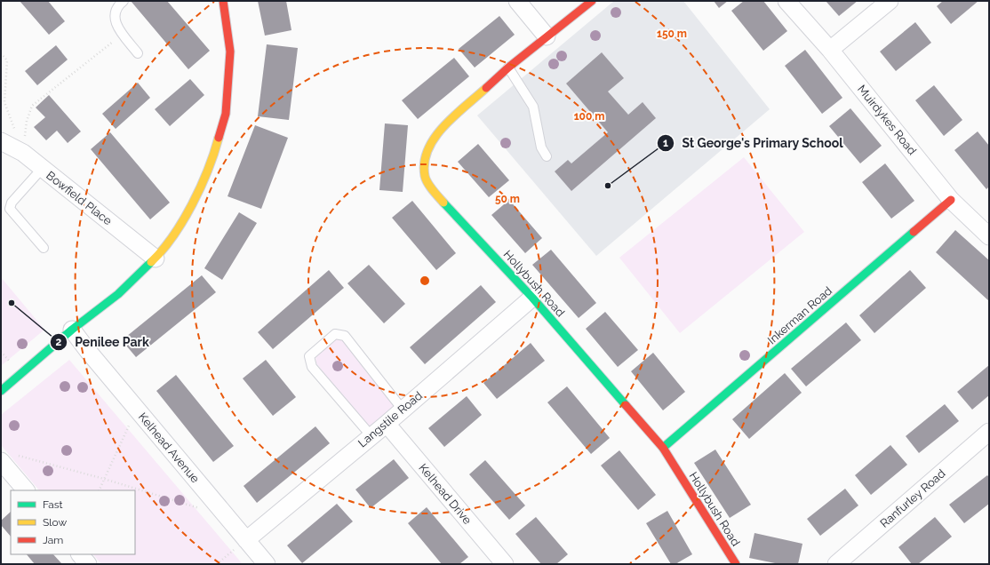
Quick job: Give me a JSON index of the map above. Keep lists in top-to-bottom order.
{
  "streets": {
    "street": [
      "Muirdykes Road",
      "Bowfield Place",
      "Hollybush Road",
      "Inkerman Road",
      "Langstile Road",
      "Kelhead Avenue",
      "Kelhead Drive",
      "Ranfurley Road"
    ]
  },
  "crossings": [
    ["Muirdykes Road", "Inkerman Road"],
    ["Hollybush Road", "Inkerman Road"],
    ["Hollybush Road", "Langstile Road"],
    ["Langstile Road", "Kelhead Avenue"],
    ["Langstile Road", "Kelhead Drive"]
  ],
  "places": ["St George's Primary School", "Penilee Park"],
  "legend": ["Fast", "Slow", "Jam"],
  "rings": ["150 m", "100 m", "50 m"]
}
